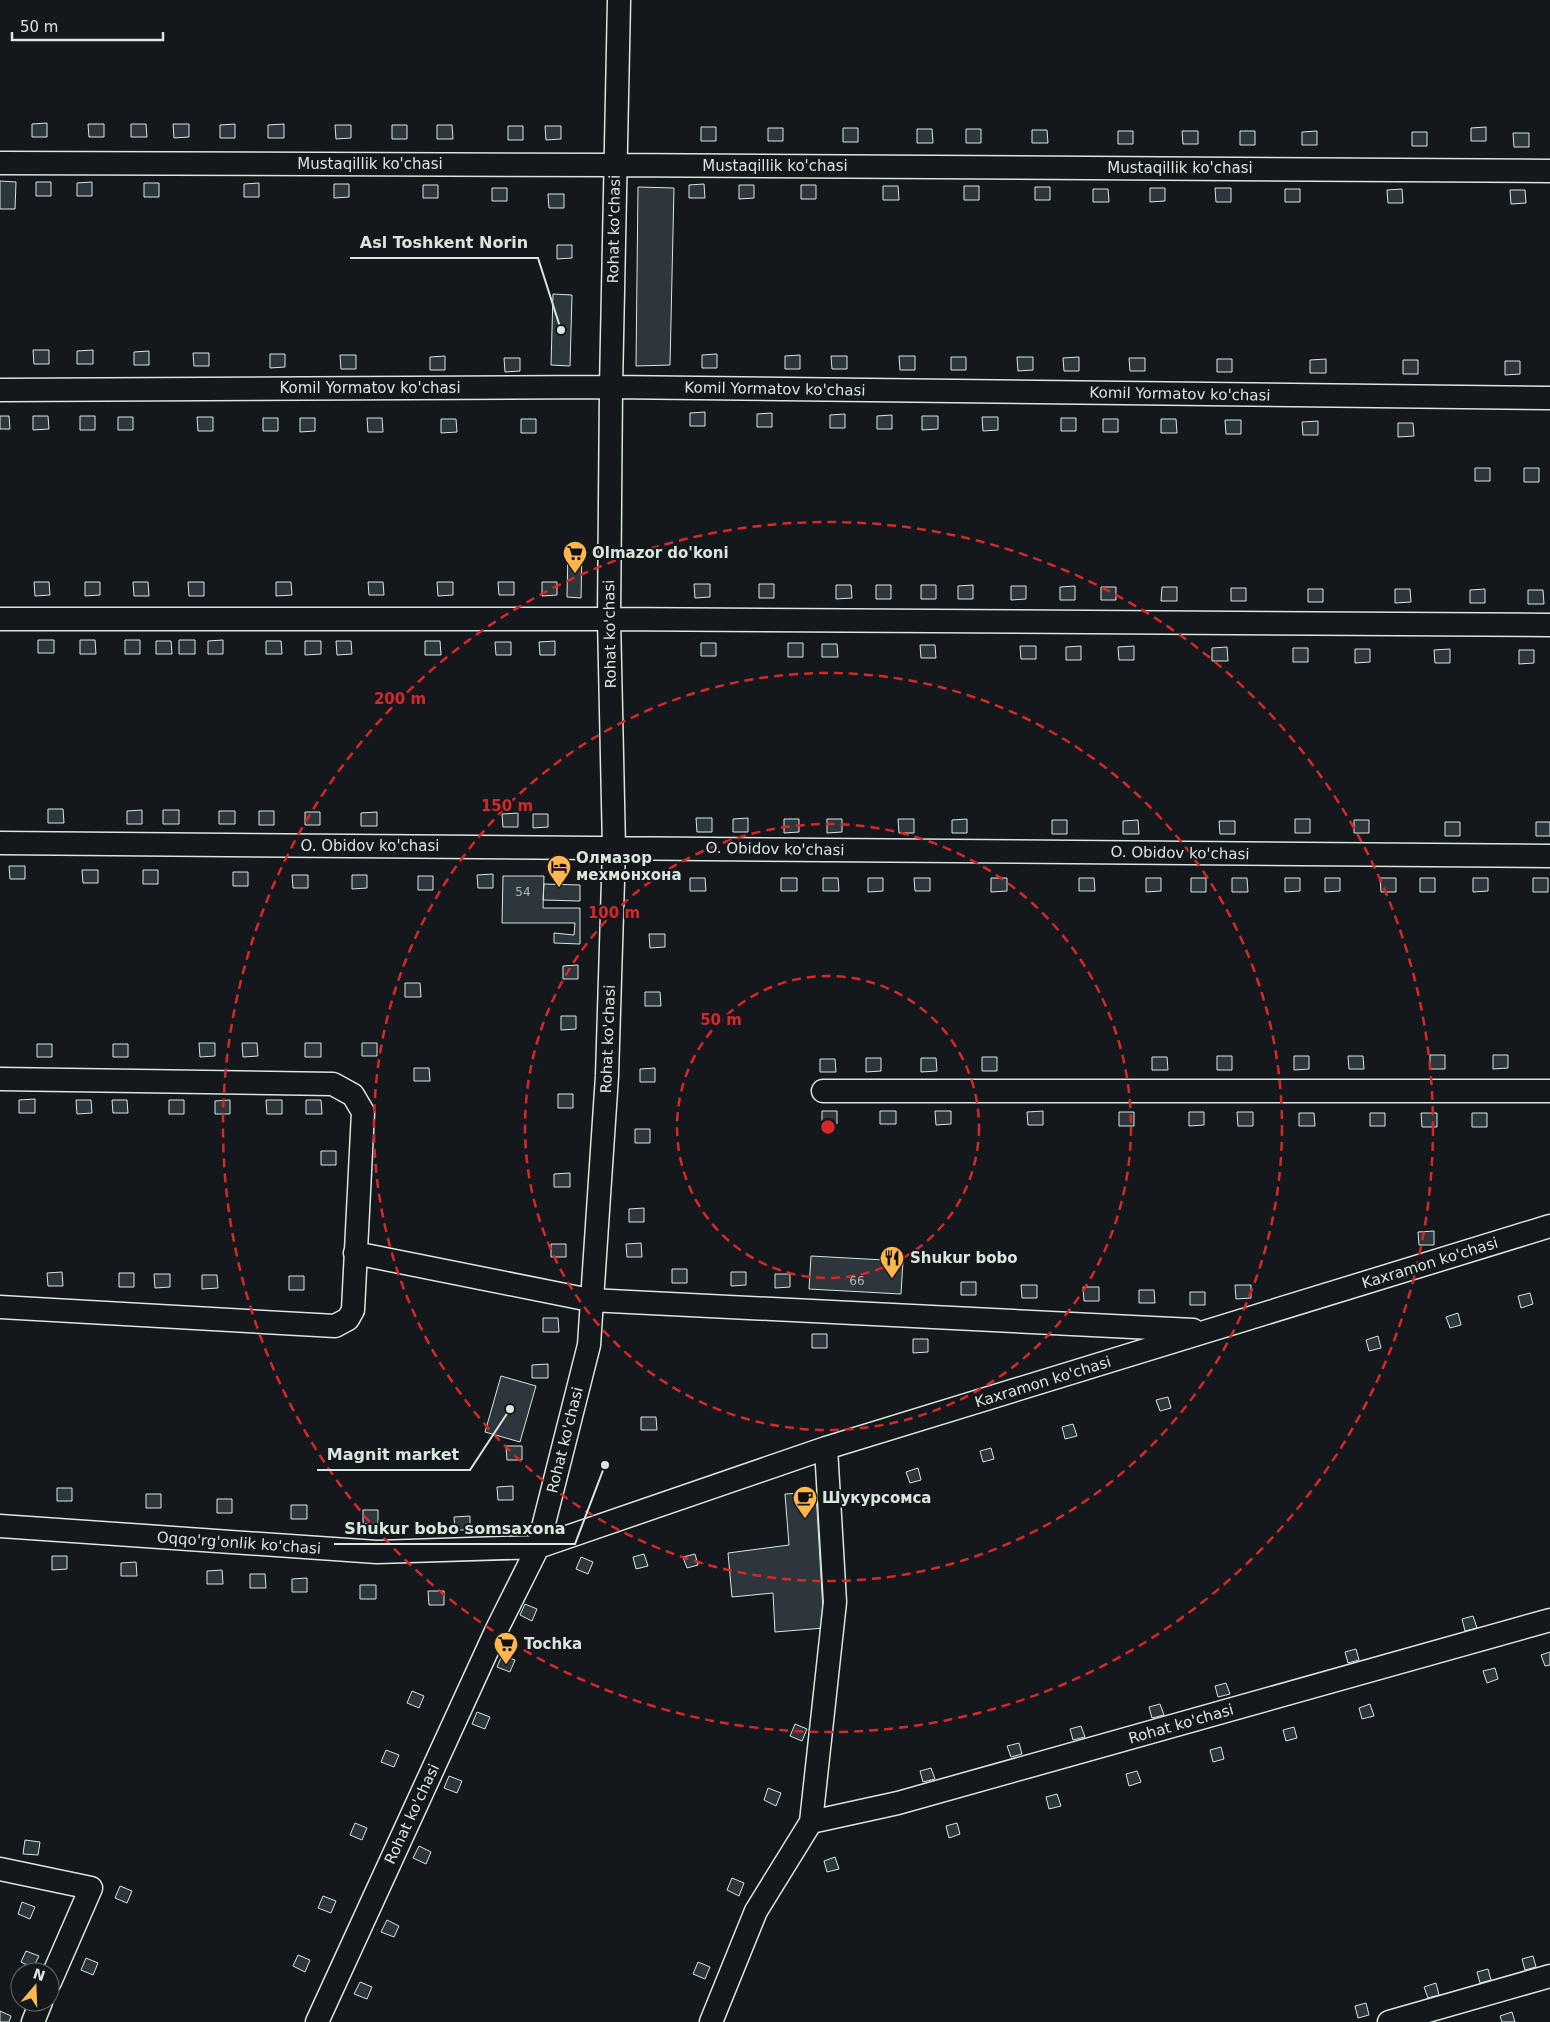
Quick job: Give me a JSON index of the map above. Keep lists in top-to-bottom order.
{
  "streets": {
    "street": [
      "Mustaqillik ko'chasi",
      "Rohat ko'chasi",
      "Komil Yormatov ko'chasi",
      "O. Obidov ko'chasi",
      "Kaxramon ko'chasi",
      "Oqqo'rg'onlik ko'chasi"
    ]
  },
  "crossings": [
    ["Mustaqillik ko'chasi", "Rohat ko'chasi"],
    ["Rohat ko'chasi", "Komil Yormatov ko'chasi"],
    ["Rohat ko'chasi", "O. Obidov ko'chasi"],
    ["Rohat ko'chasi", "Kaxramon ko'chasi"],
    ["Rohat ko'chasi", "Oqqo'rg'onlik ko'chasi"],
    ["Kaxramon ko'chasi", "Oqqo'rg'onlik ko'chasi"]
  ],
  "places": {
    "other": ["Asl Toshkent Norin", "Magnit market", "Shukur bobo somsaxona"],
    "supermarket": ["Olmazor do'koni", "Tochka"],
    "hotel": ["Олмазор мехмонхона"],
    "restaurant": ["Shukur bobo"],
    "cafe": ["Шукурсомса"]
  },
  "house_numbers": ["54", "66"],
  "scale_bar": "50 m",
  "north": "top",
  "rings": [
    "200 m",
    "150 m",
    "100 m",
    "50 m"
  ]
}
